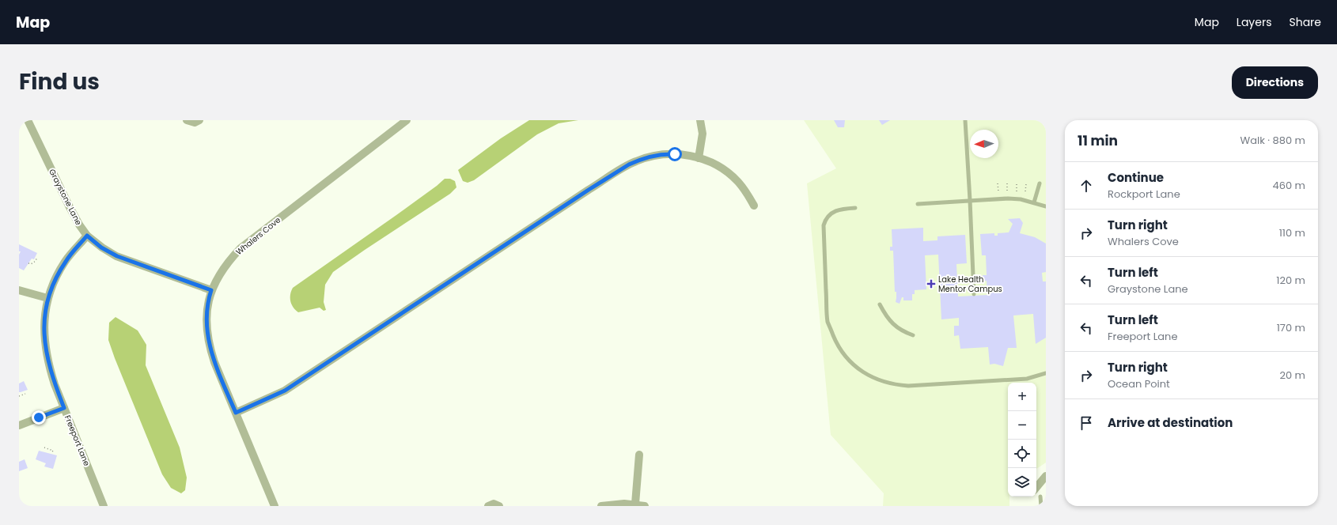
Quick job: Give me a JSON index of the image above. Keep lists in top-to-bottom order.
{
  "streets": {
    "street": ["Graystone Lane", "Whalers Cove", "Freeport Lane"]
  },
  "crossings": [
    ["Graystone Lane", "Whalers Cove"],
    ["Graystone Lane", "Freeport Lane"]
  ],
  "places": {
    "health": ["Lake Health Mentor Campus"]
  },
  "north": "left",
  "page": {
    "header": "Map",
    "nav": ["Map", "Layers", "Share"],
    "title": "Find us",
    "buttons": "Directions",
    "heading": ["11 min", "Walk · 880 m"],
    "list": [
      ["Continue", "Rockport Lane", "460 m"],
      ["Turn right", "Whalers Cove", "110 m"],
      ["Turn left", "Graystone Lane", "120 m"],
      ["Turn left", "Freeport Lane", "170 m"],
      ["Turn right", "Ocean Point", "20 m"],
      "Arrive at destination"
    ],
    "map_buttons": ["+", "−"]
  }
}
